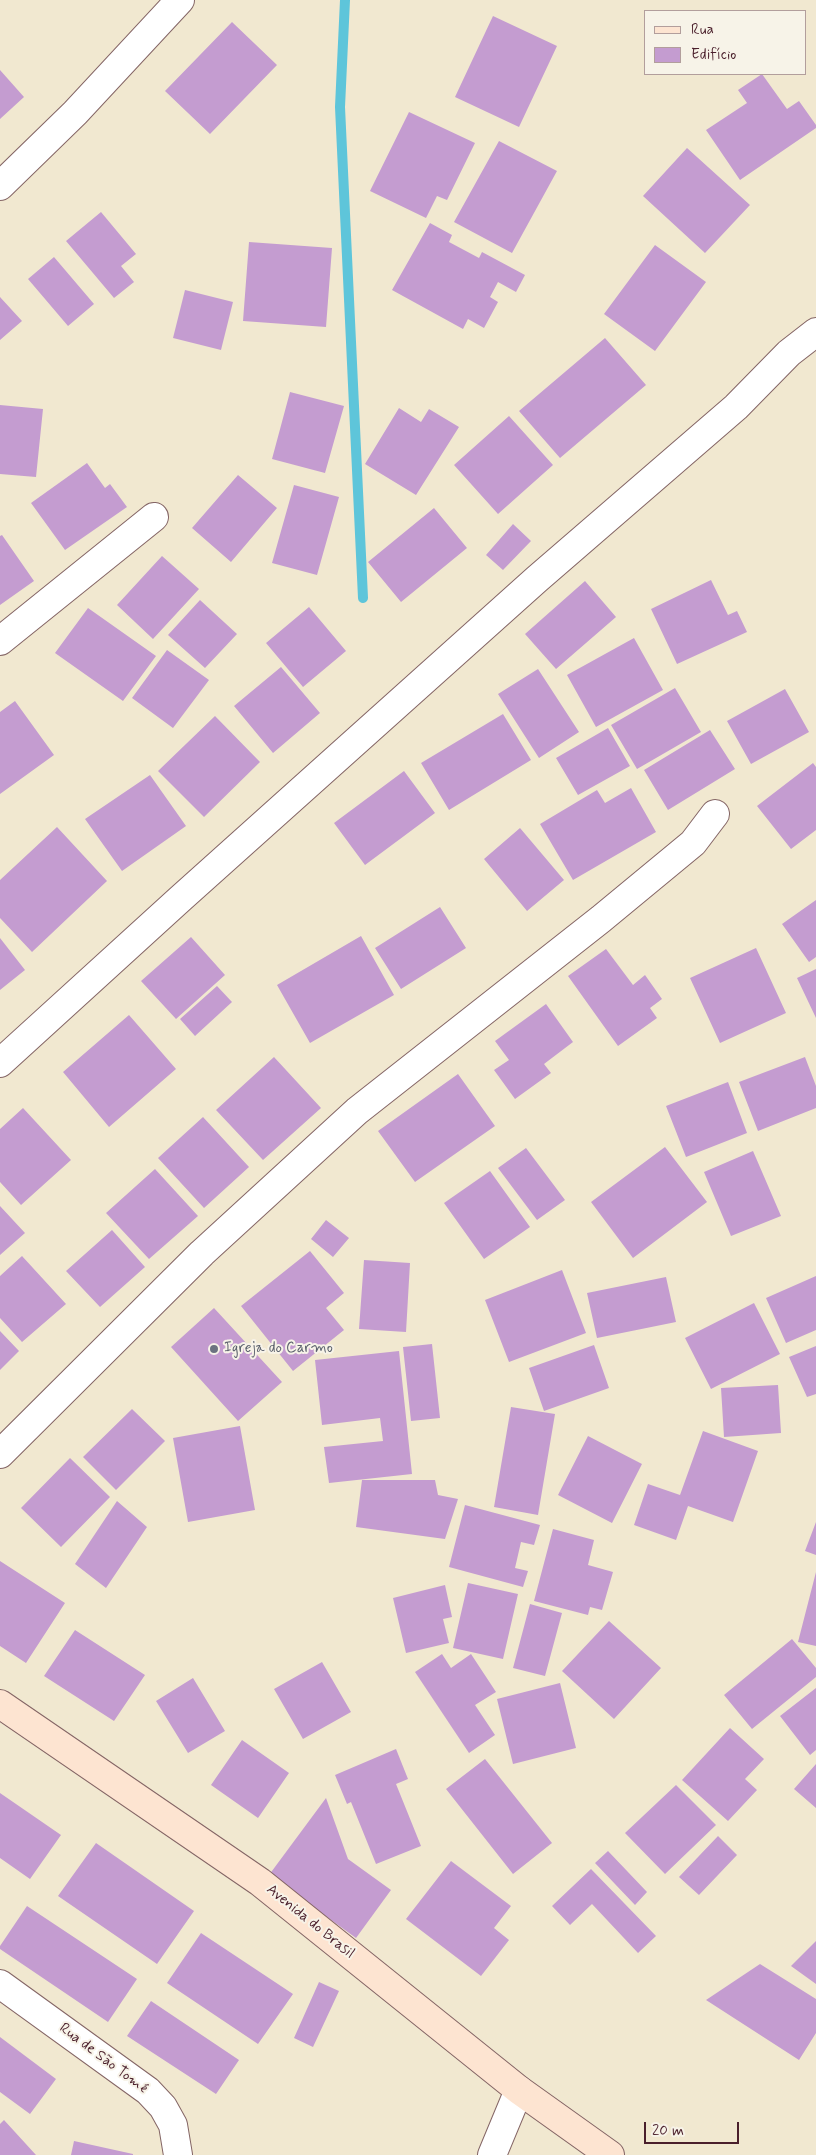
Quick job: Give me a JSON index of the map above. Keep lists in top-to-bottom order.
{
  "streets": {
    "street": ["Avenida do Brasil", "Rua de São Tomé"]
  },
  "places": ["Igreja do Carmo"],
  "legend": ["Rua", "Edifício"],
  "scale_bar": "20 m"
}
